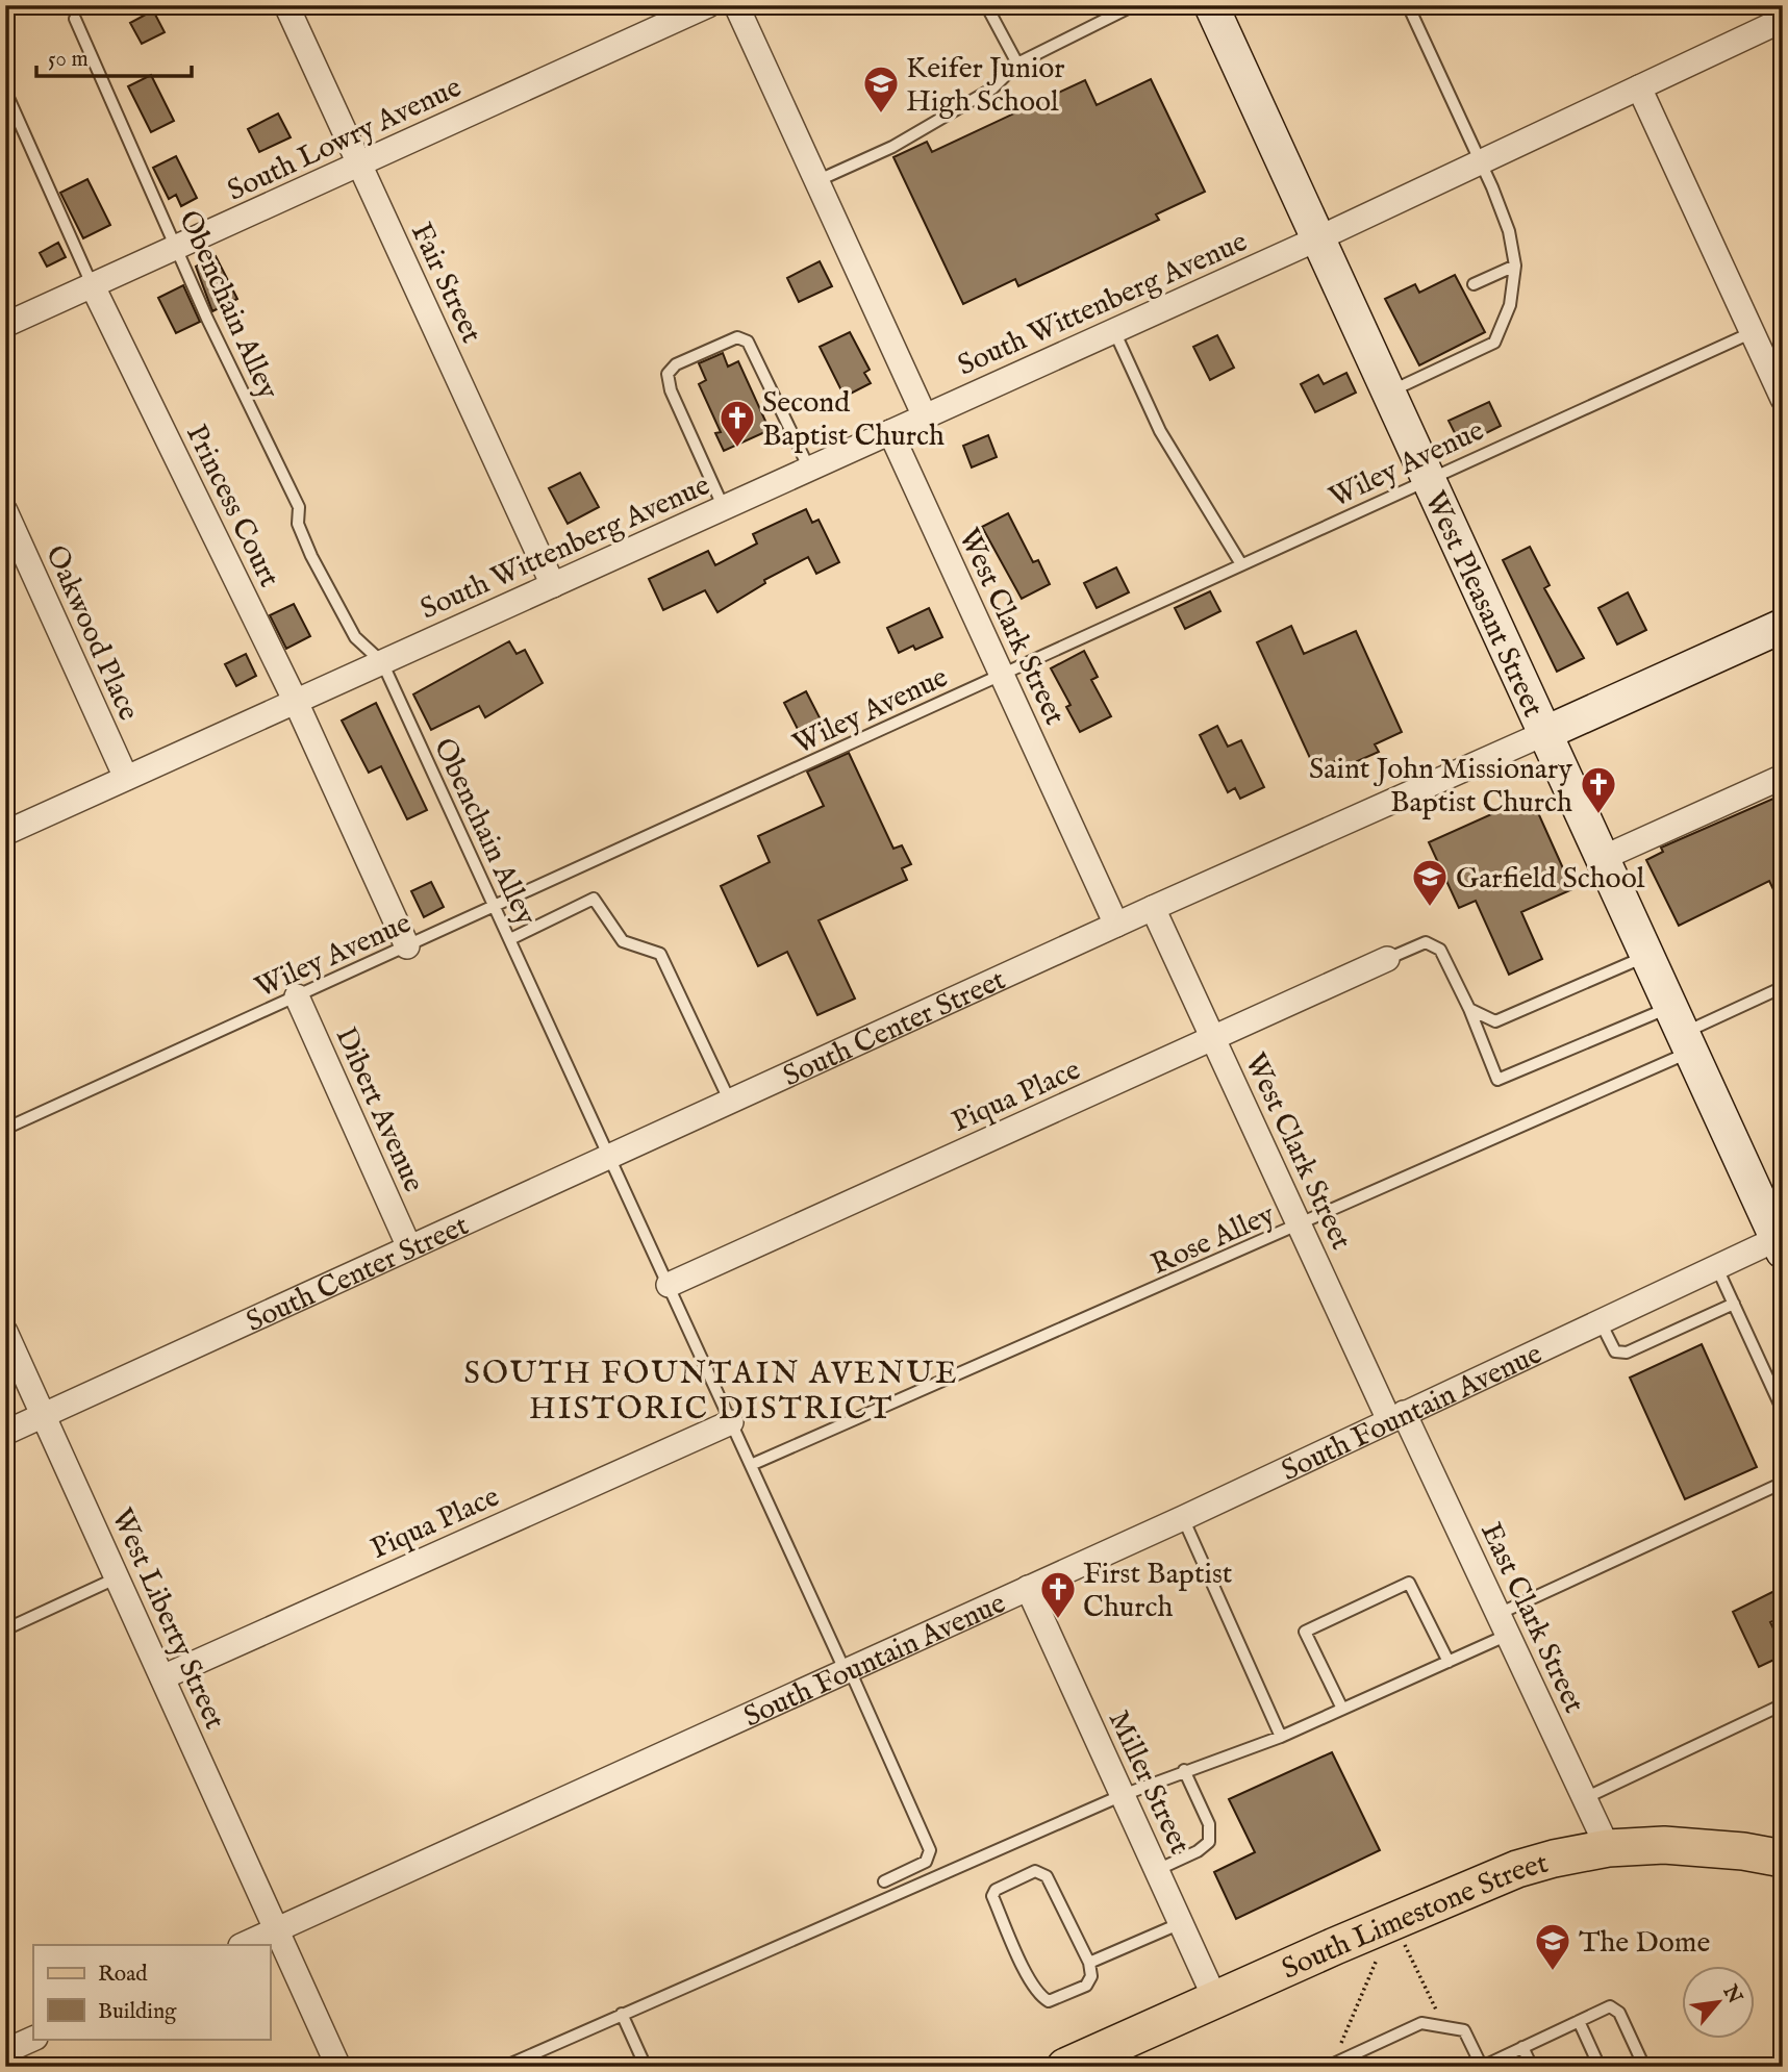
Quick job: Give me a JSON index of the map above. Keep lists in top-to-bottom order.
{
  "streets": {
    "main road": ["South Limestone Street"],
    "street": [
      "South Lowry Avenue",
      "Fair Street",
      "South Wittenberg Avenue",
      "Princess Court",
      "West Pleasant Street",
      "West Clark Street",
      "Oakwood Place",
      "South Center Street",
      "Piqua Place",
      "Dibert Avenue",
      "South Fountain Avenue",
      "East Clark Street",
      "West Liberty Street",
      "Miller Street"
    ],
    "lane": ["Obenchain Alley", "Wiley Avenue", "Rose Alley"]
  },
  "crossings": [
    ["South Lowry Avenue", "Fair Street"],
    ["South Lowry Avenue", "Obenchain Alley"],
    ["South Lowry Avenue", "Princess Court"],
    ["Fair Street", "South Wittenberg Avenue"],
    ["South Wittenberg Avenue", "Obenchain Alley"],
    ["South Wittenberg Avenue", "Princess Court"],
    ["South Wittenberg Avenue", "West Pleasant Street"],
    ["South Wittenberg Avenue", "West Clark Street"],
    ["South Wittenberg Avenue", "Oakwood Place"],
    ["Obenchain Alley", "Wiley Avenue"],
    ["Obenchain Alley", "South Center Street"],
    ["Obenchain Alley", "Piqua Place"],
    ["Obenchain Alley", "Rose Alley"],
    ["Obenchain Alley", "South Fountain Avenue"],
    ["Wiley Avenue", "Princess Court"],
    ["Wiley Avenue", "West Pleasant Street"],
    ["Wiley Avenue", "West Clark Street"],
    ["Wiley Avenue", "Dibert Avenue"],
    ["West Pleasant Street", "South Center Street"],
    ["West Pleasant Street", "Rose Alley"],
    ["West Pleasant Street", "South Fountain Avenue"],
    ["West Clark Street", "South Center Street"],
    ["West Clark Street", "Piqua Place"],
    ["West Clark Street", "Rose Alley"],
    ["West Clark Street", "South Fountain Avenue"],
    ["West Clark Street", "East Clark Street"],
    ["South Center Street", "Dibert Avenue"],
    ["South Center Street", "West Liberty Street"],
    ["Piqua Place", "West Liberty Street"],
    ["South Fountain Avenue", "East Clark Street"],
    ["South Fountain Avenue", "West Liberty Street"],
    ["South Fountain Avenue", "Miller Street"],
    ["East Clark Street", "South Limestone Street"],
    ["Miller Street", "South Limestone Street"]
  ],
  "districts": ["SOUTH FOUNTAIN AVENUE HISTORIC DISTRICT"],
  "places": {
    "school or university": ["Keifer Junior High School", "Garfield School", "The Dome"],
    "church": ["Second Baptist Church", "Saint John Missionary Baptist Church", "First Baptist Church"]
  },
  "legend": ["Road", "Building"],
  "scale_bar": "50 m",
  "north": "top right"
}
